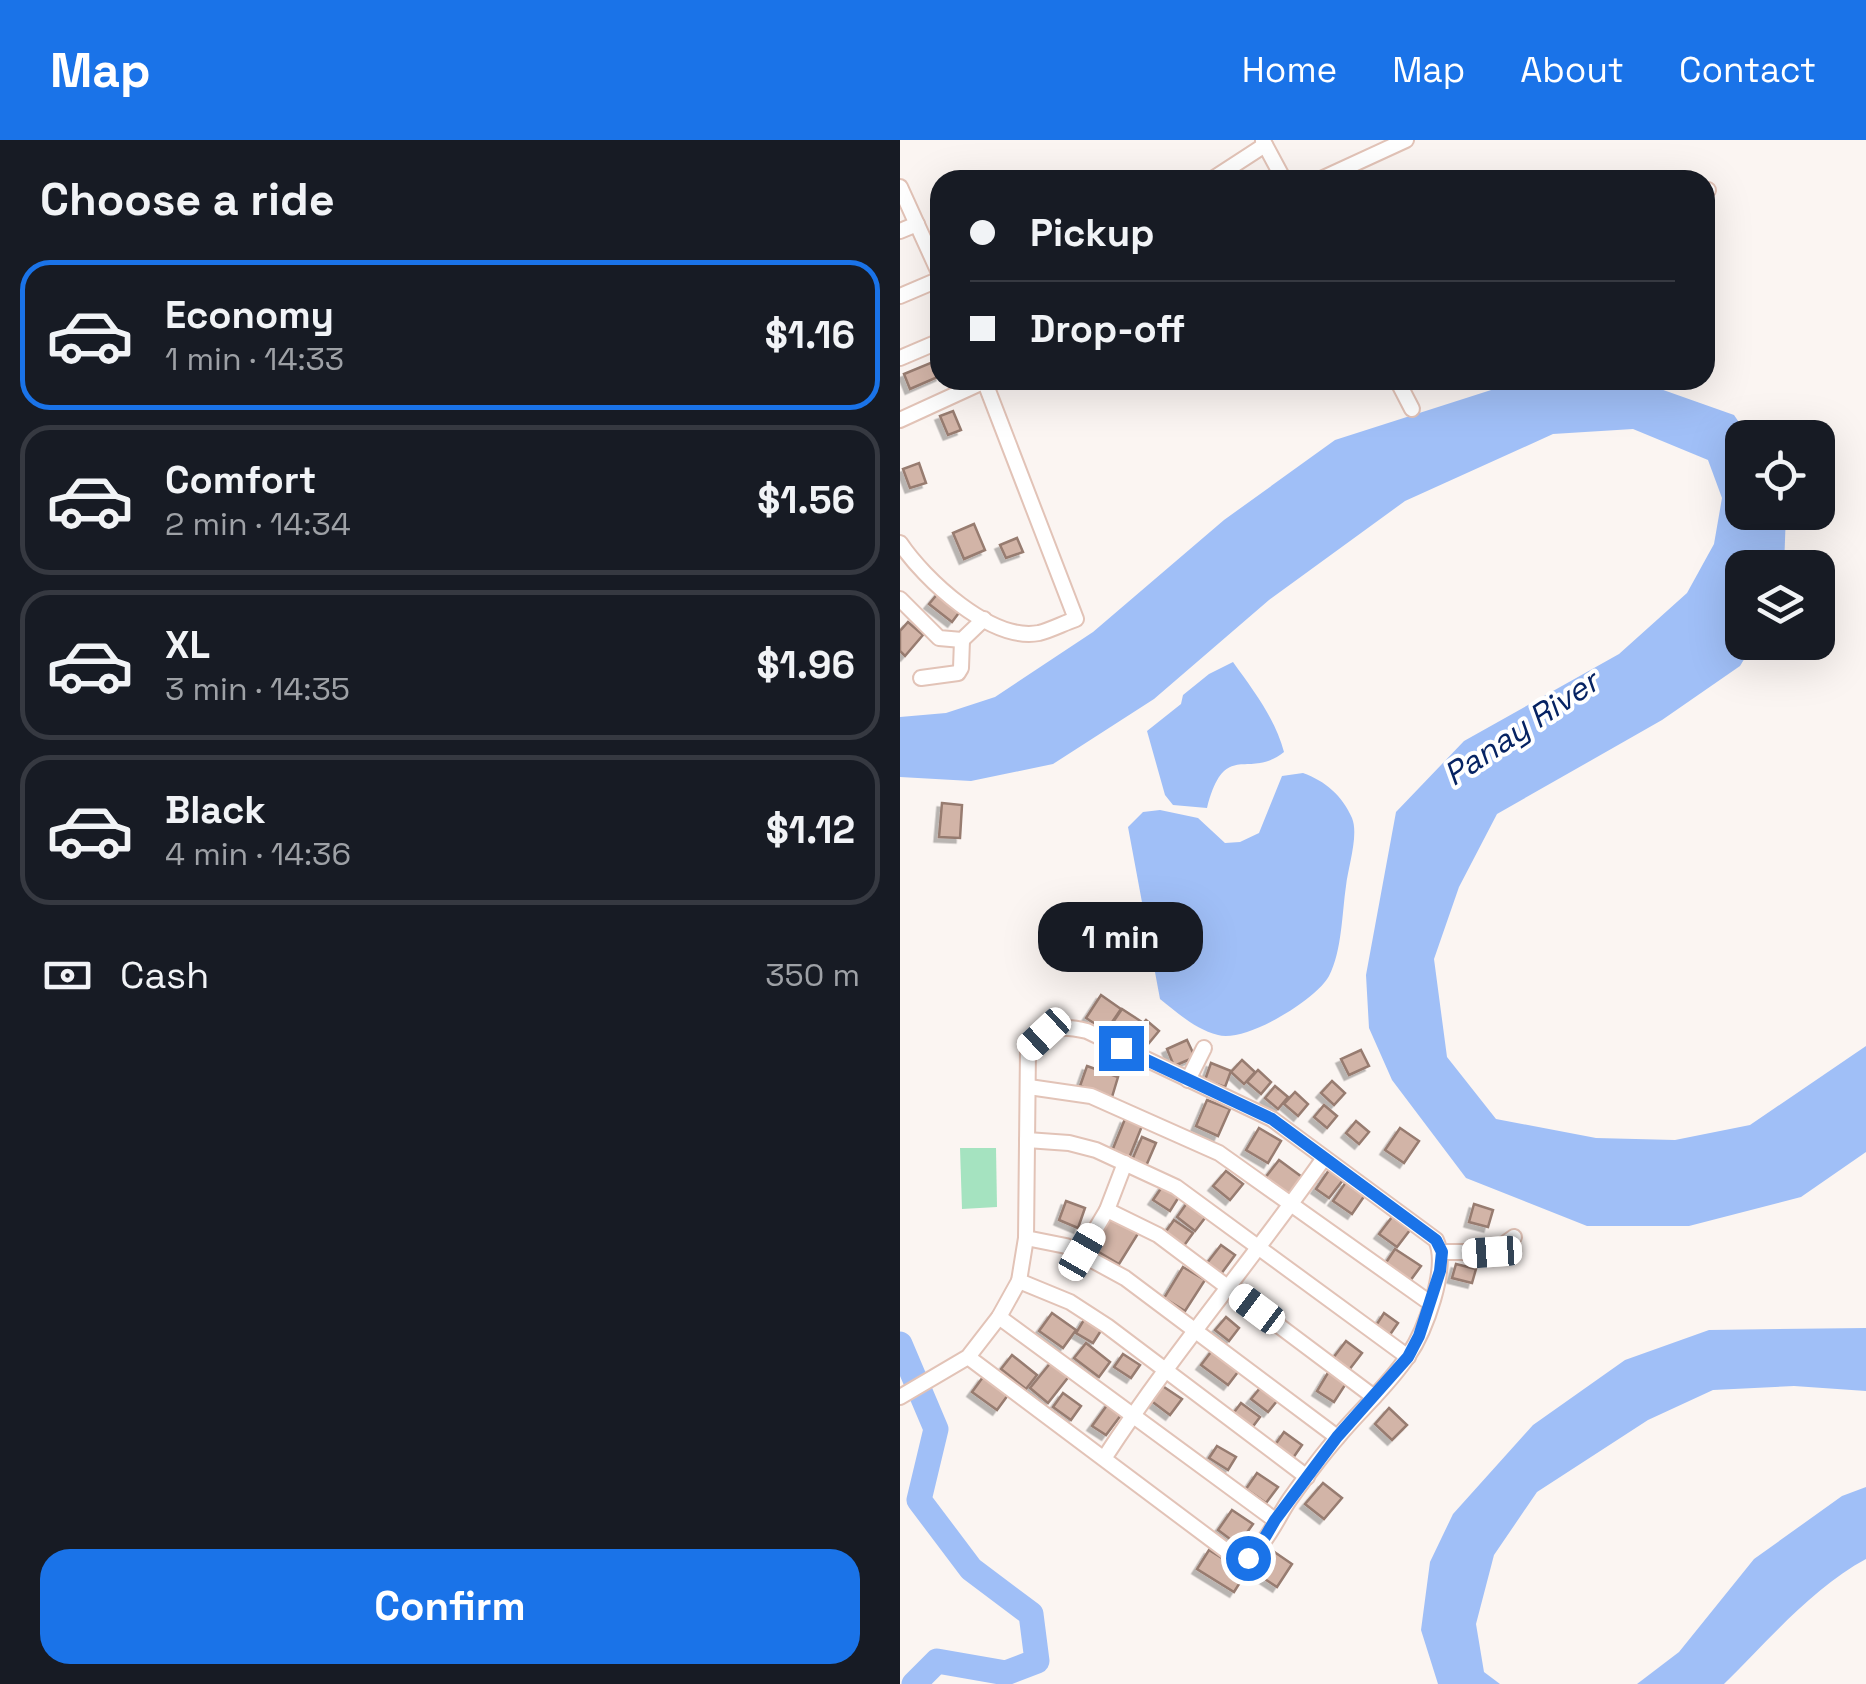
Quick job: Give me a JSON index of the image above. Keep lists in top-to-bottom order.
{
  "water": ["Panay River"],
  "page": {
    "header": "Map",
    "nav": [
      "Home",
      "Map",
      "About",
      "Contact"
    ],
    "heading": "Choose a ride",
    "banner": ["Pickup", "Drop-off"],
    "list": [
      {
        "name": "Economy",
        "note": "1 min · 14:33",
        "value": "$1.16"
      },
      {
        "name": "Comfort",
        "note": "2 min · 14:34",
        "value": "$1.56"
      },
      {
        "name": "XL",
        "note": "3 min · 14:35",
        "value": "$1.96"
      },
      {
        "name": "Black",
        "note": "4 min · 14:36",
        "value": "$1.12"
      }
    ],
    "bubble": "1 min",
    "pay": ["Cash", "350 m"],
    "buttons": "Confirm"
  }
}
